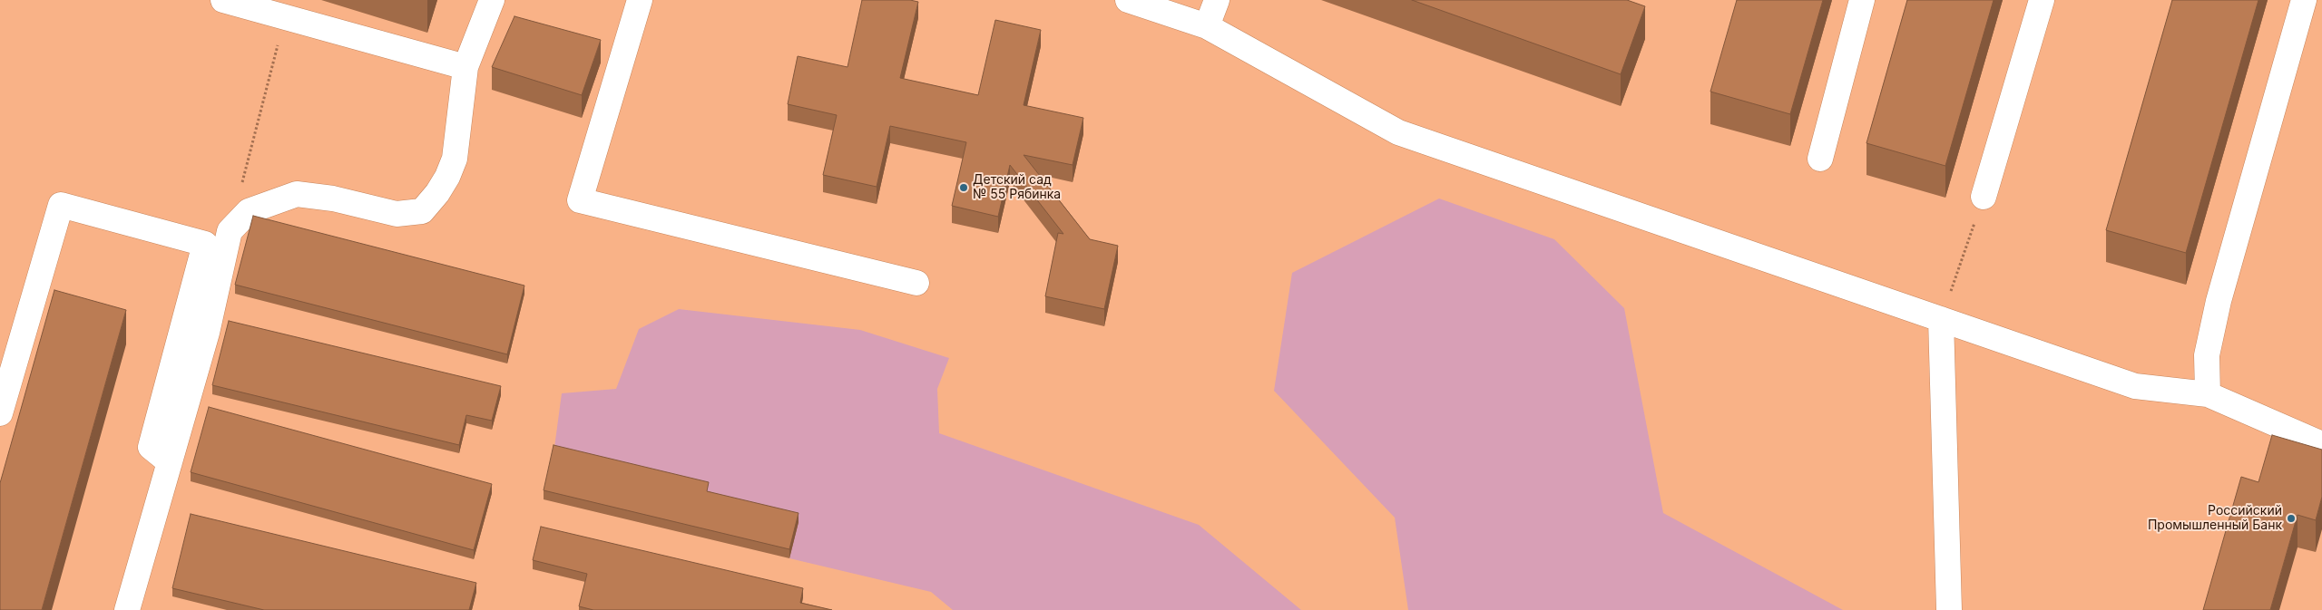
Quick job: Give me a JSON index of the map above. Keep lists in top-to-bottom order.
{
  "places": ["Детский сад № 55 Рябинка", "Российский Промышленный Банк"]
}
